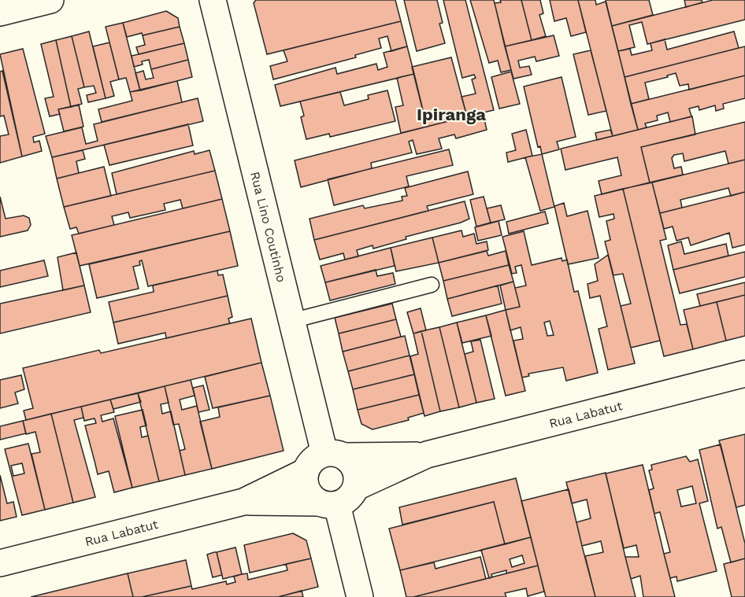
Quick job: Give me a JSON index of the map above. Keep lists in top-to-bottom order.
{
  "streets": {
    "street": ["Rua Lino Coutinho", "Rua Labatut"]
  },
  "crossings": [
    ["Rua Lino Coutinho", "Rua Labatut"]
  ],
  "districts": ["Ipiranga"]
}
